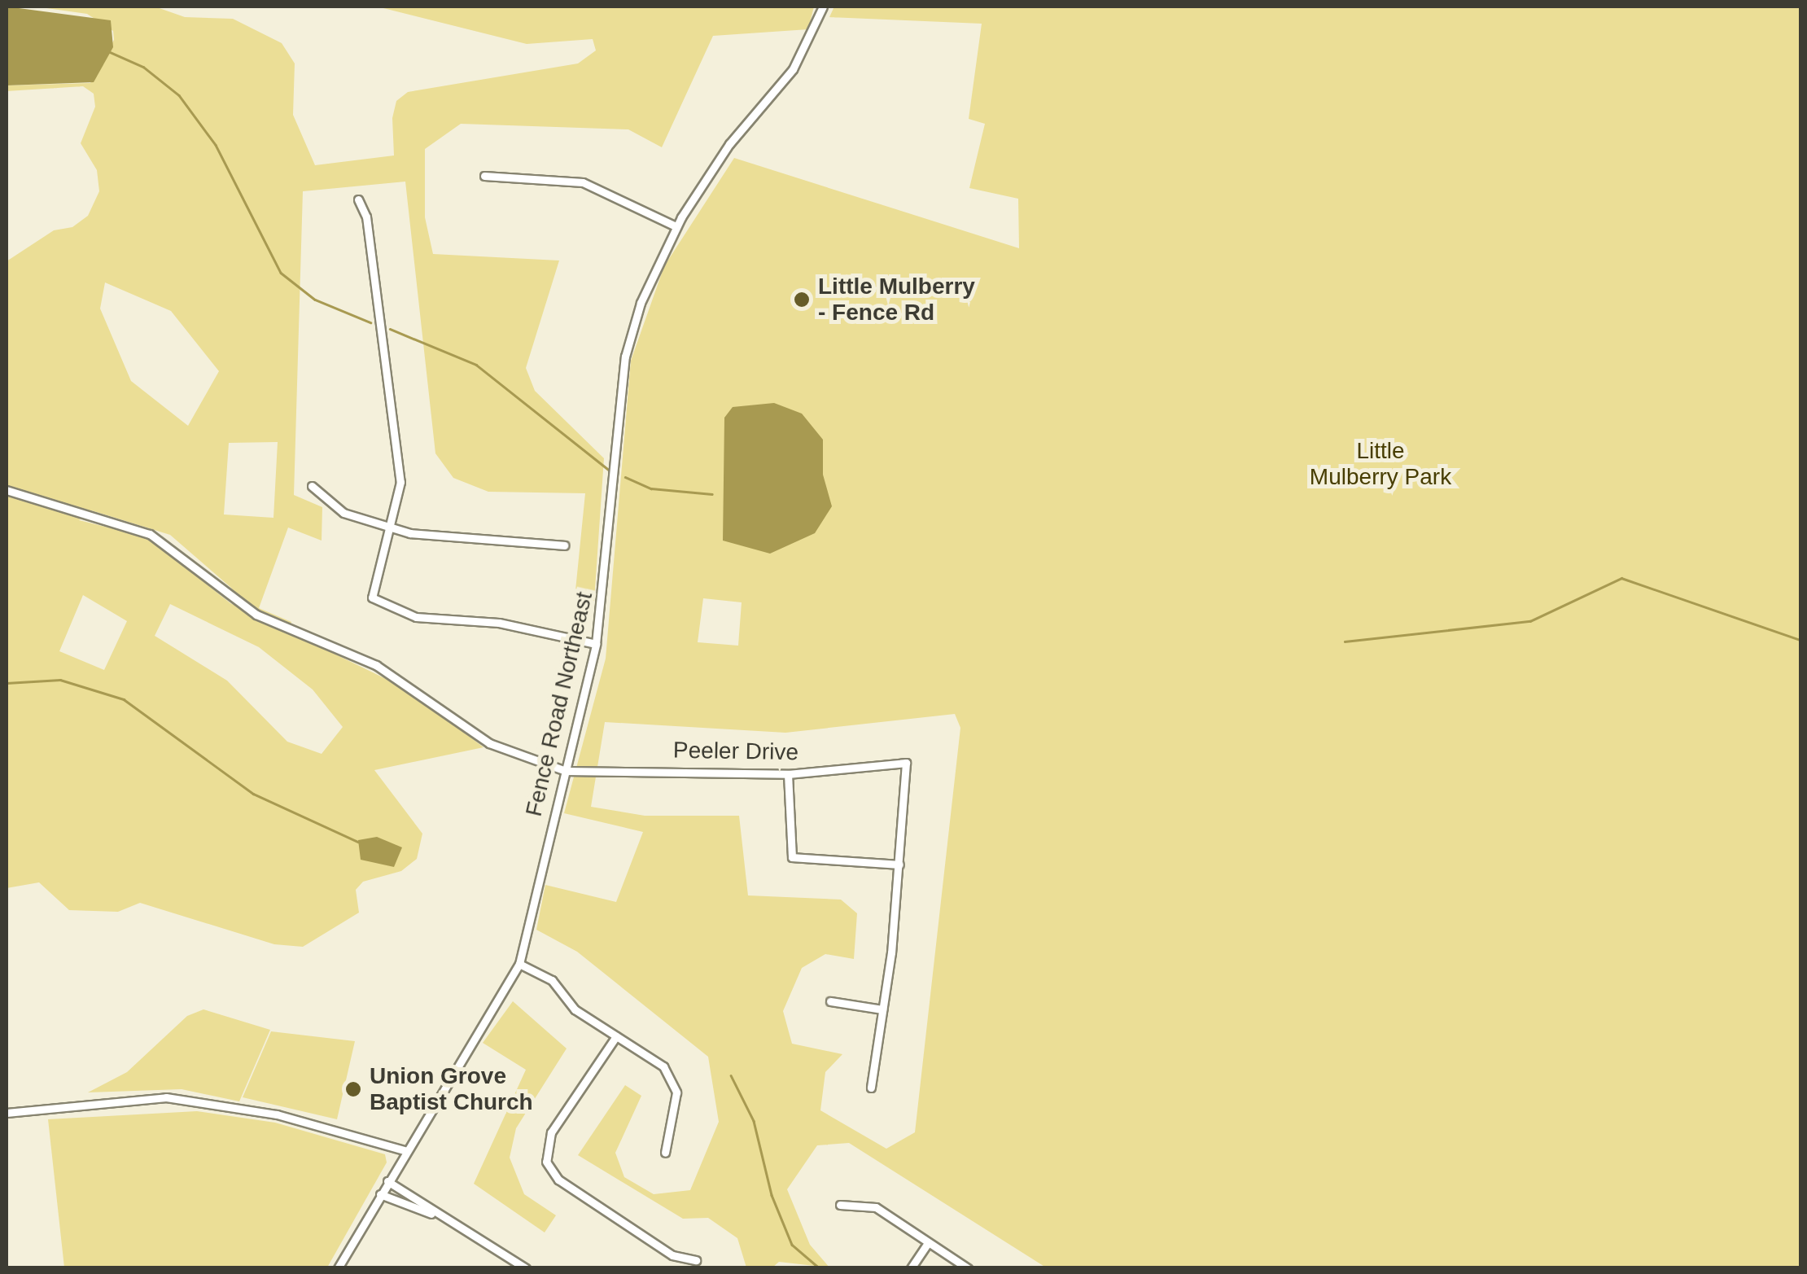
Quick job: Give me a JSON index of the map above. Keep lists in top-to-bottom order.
{
  "streets": {
    "street": ["Fence Road Northeast", "Peeler Drive"]
  },
  "crossings": [
    ["Fence Road Northeast", "Peeler Drive"]
  ],
  "parks": ["Little Mulberry Park"],
  "places": ["Little Mulberry - Fence Rd", "Union Grove Baptist Church"]
}
